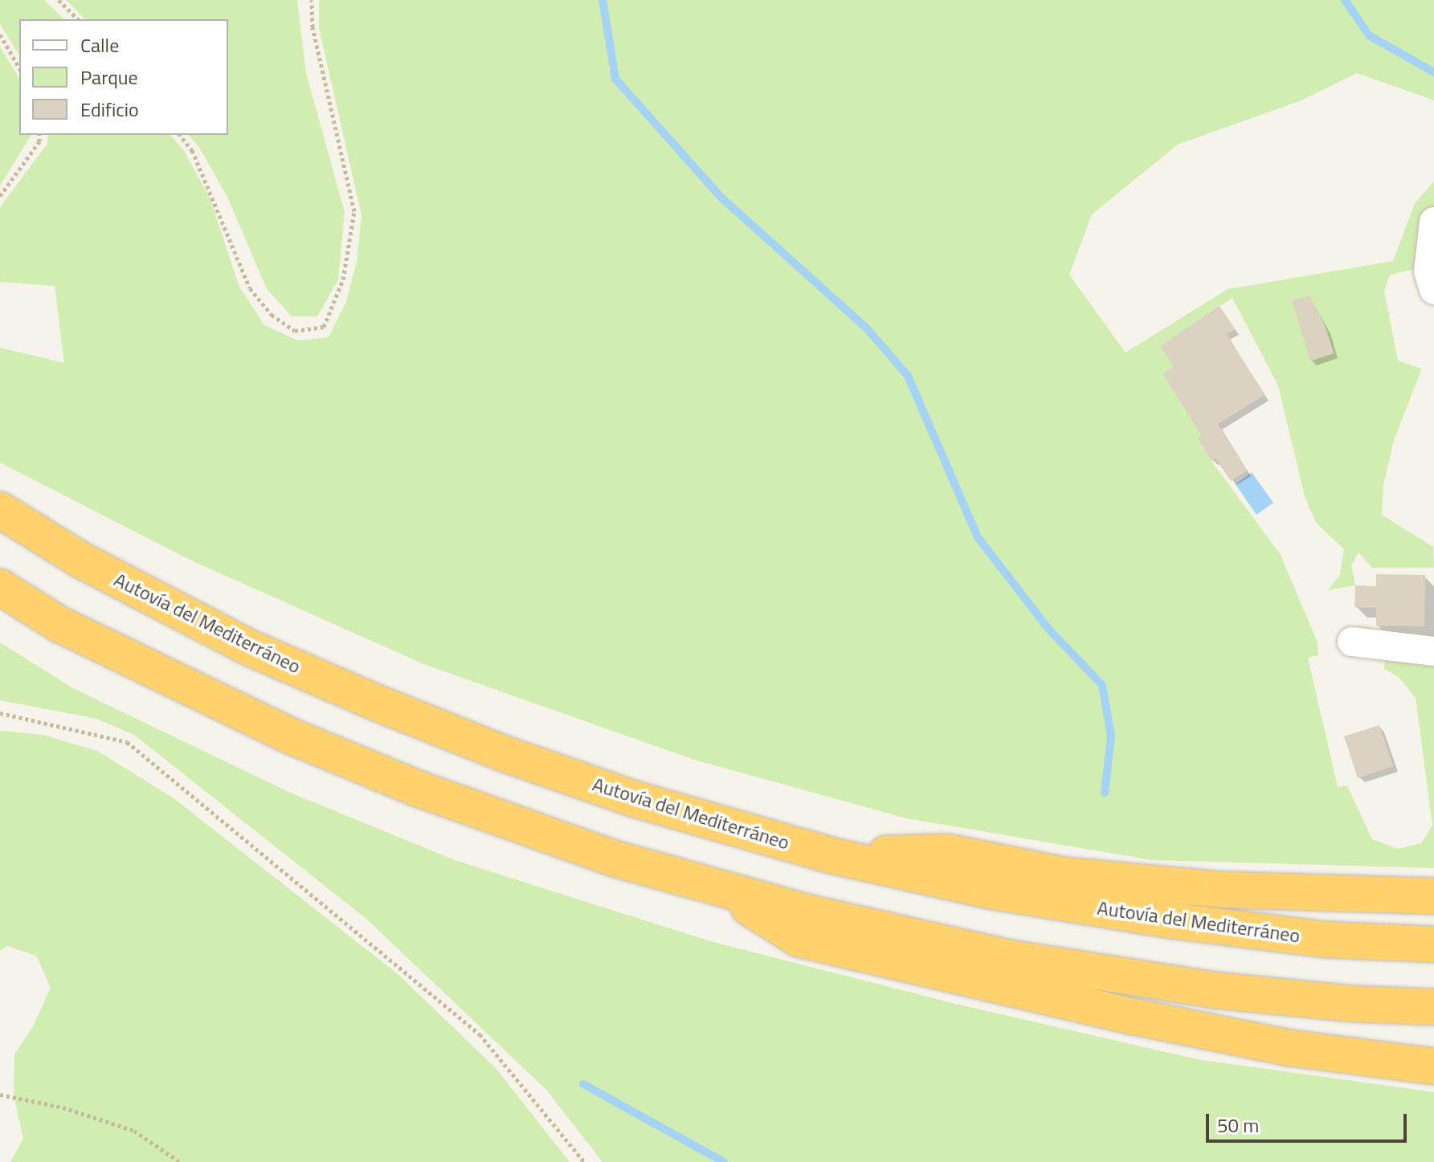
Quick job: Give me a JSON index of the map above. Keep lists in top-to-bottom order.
{
  "streets": {
    "highway": ["Autovía del Mediterráneo"]
  },
  "legend": ["Calle", "Parque", "Edificio"],
  "scale_bar": "50 m"
}
